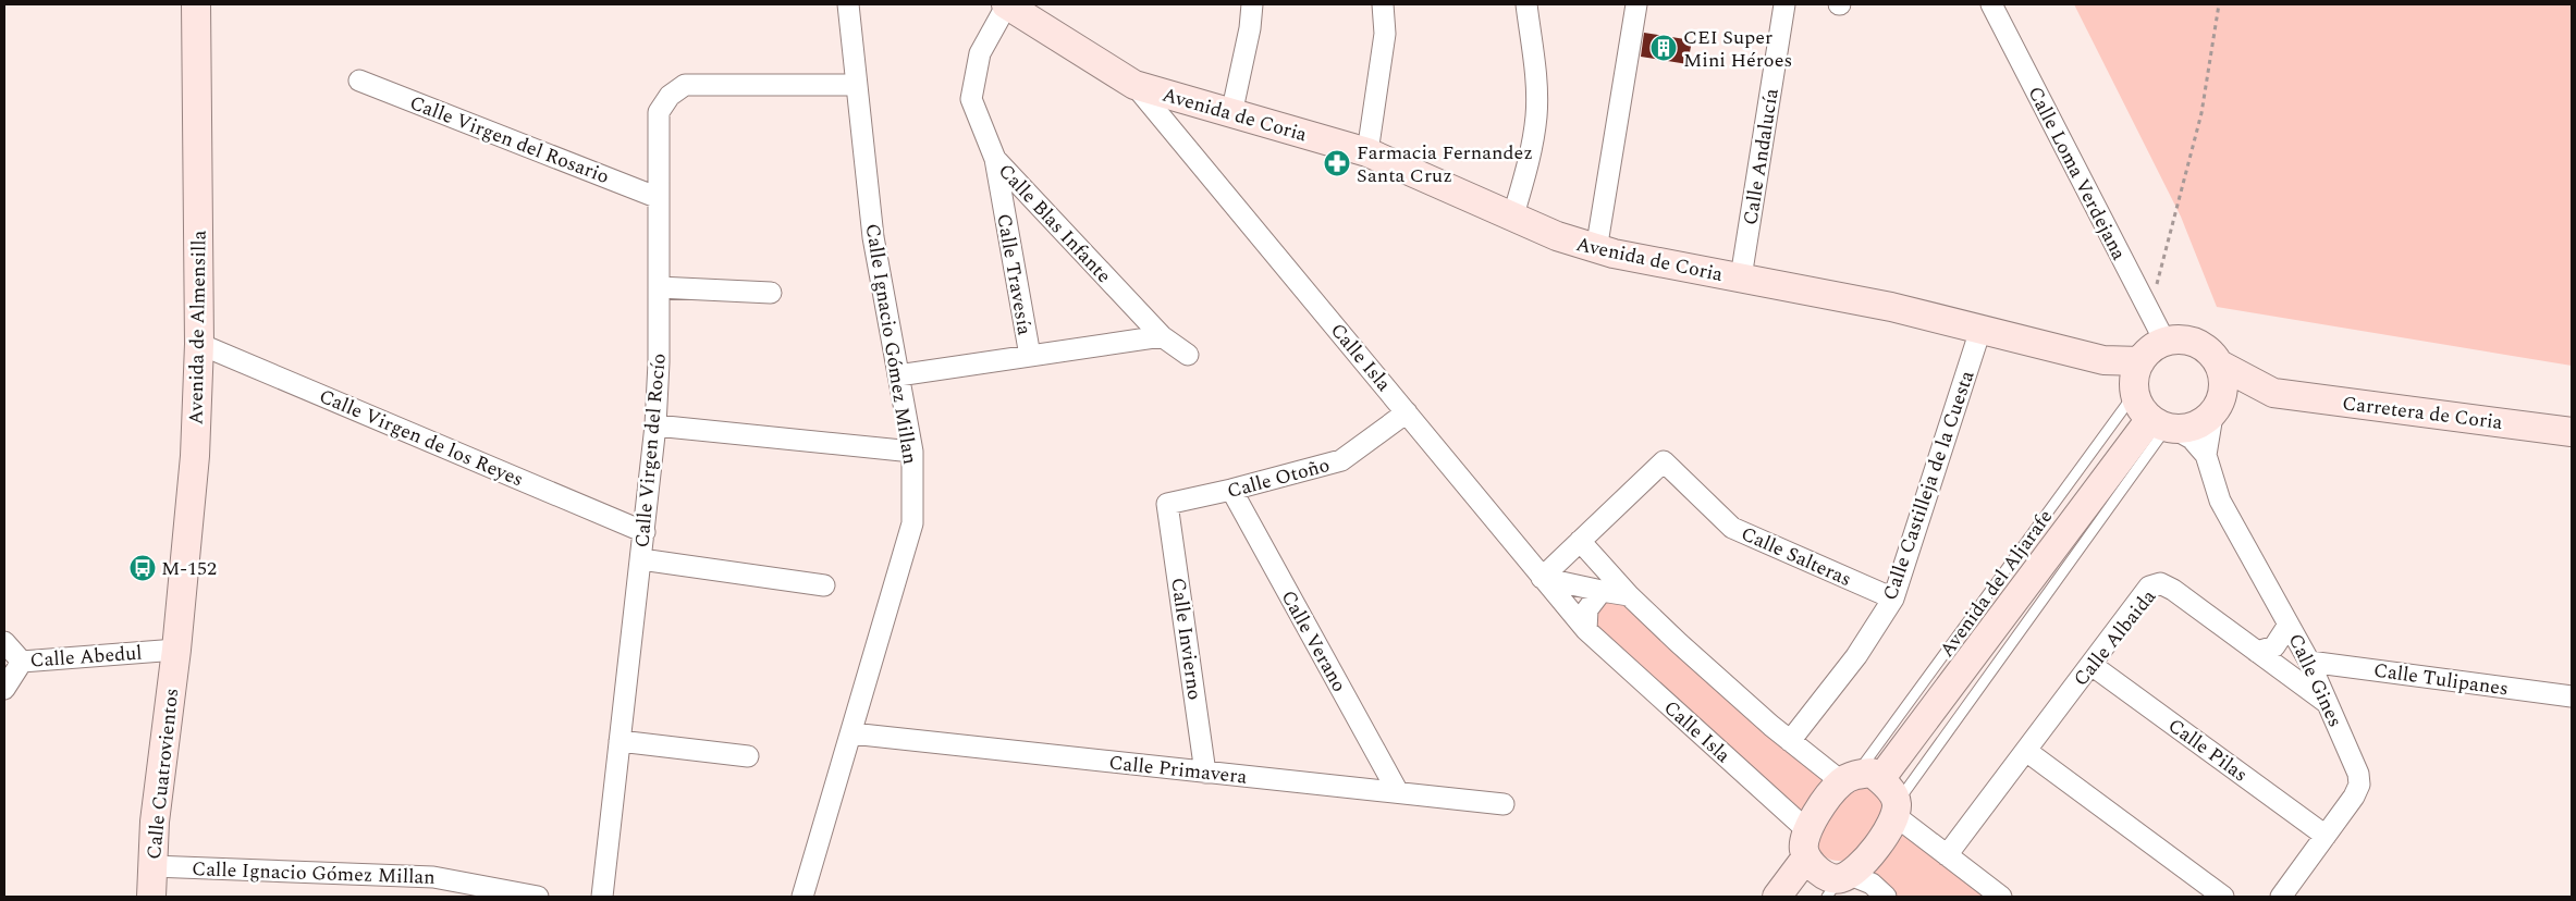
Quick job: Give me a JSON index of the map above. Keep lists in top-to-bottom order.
{
  "streets": {
    "main road": [
      "Avenida de Coria",
      "Avenida de Almensilla",
      "Carretera de Coria",
      "Avenida del Aljarafe",
      "Calle Cuatrovientos"
    ],
    "street": [
      "Calle Virgen del Rosario",
      "Calle Andalucía",
      "Calle Loma Verdejana",
      "Calle Blas Infante",
      "Calle Travesía",
      "Calle Ignacio Gómez Millan",
      "Calle Isla",
      "Calle Virgen de los Reyes",
      "Calle Virgen del Rocío",
      "Calle Otoño",
      "Calle Castilleja de la Cuesta",
      "Calle Salteras",
      "Calle Albaida",
      "Calle Invierno",
      "Calle Verano",
      "Calle Abedul",
      "Calle Tulipanes",
      "Calle Gines",
      "Calle Pilas",
      "Calle Primavera"
    ]
  },
  "crossings": [
    ["Avenida de Coria", "Calle Andalucía"],
    ["Avenida de Coria", "Calle Loma Verdejana"],
    ["Avenida de Coria", "Calle Blas Infante"],
    ["Avenida de Coria", "Calle Isla"],
    ["Avenida de Coria", "Carretera de Coria"],
    ["Avenida de Coria", "Calle Castilleja de la Cuesta"],
    ["Avenida de Coria", "Avenida del Aljarafe"],
    ["Calle Virgen del Rosario", "Calle Virgen del Rocío"],
    ["Calle Loma Verdejana", "Carretera de Coria"],
    ["Calle Loma Verdejana", "Avenida del Aljarafe"],
    ["Calle Blas Infante", "Calle Travesía"],
    ["Avenida de Almensilla", "Calle Virgen de los Reyes"],
    ["Avenida de Almensilla", "Calle Abedul"],
    ["Avenida de Almensilla", "Calle Cuatrovientos"],
    ["Calle Ignacio Gómez Millan", "Calle Virgen del Rocío"],
    ["Calle Ignacio Gómez Millan", "Calle Primavera"],
    ["Calle Ignacio Gómez Millan", "Calle Cuatrovientos"],
    ["Calle Isla", "Calle Otoño"],
    ["Calle Isla", "Calle Salteras"],
    ["Calle Isla", "Avenida del Aljarafe"],
    ["Carretera de Coria", "Avenida del Aljarafe"],
    ["Calle Virgen de los Reyes", "Calle Virgen del Rocío"],
    ["Calle Otoño", "Calle Invierno"],
    ["Calle Otoño", "Calle Verano"],
    ["Calle Castilleja de la Cuesta", "Calle Salteras"],
    ["Calle Albaida", "Calle Gines"],
    ["Calle Albaida", "Calle Pilas"],
    ["Calle Invierno", "Calle Primavera"],
    ["Calle Verano", "Calle Primavera"],
    ["Calle Abedul", "Calle Cuatrovientos"],
    ["Calle Tulipanes", "Calle Gines"],
    ["Calle Gines", "Calle Pilas"]
  ],
  "places": {
    "building": ["CEI Super Mini Héroes"],
    "pharmacy": ["Farmacia Fernandez Santa Cruz"],
    "bus stop": ["M-152"]
  }
}
